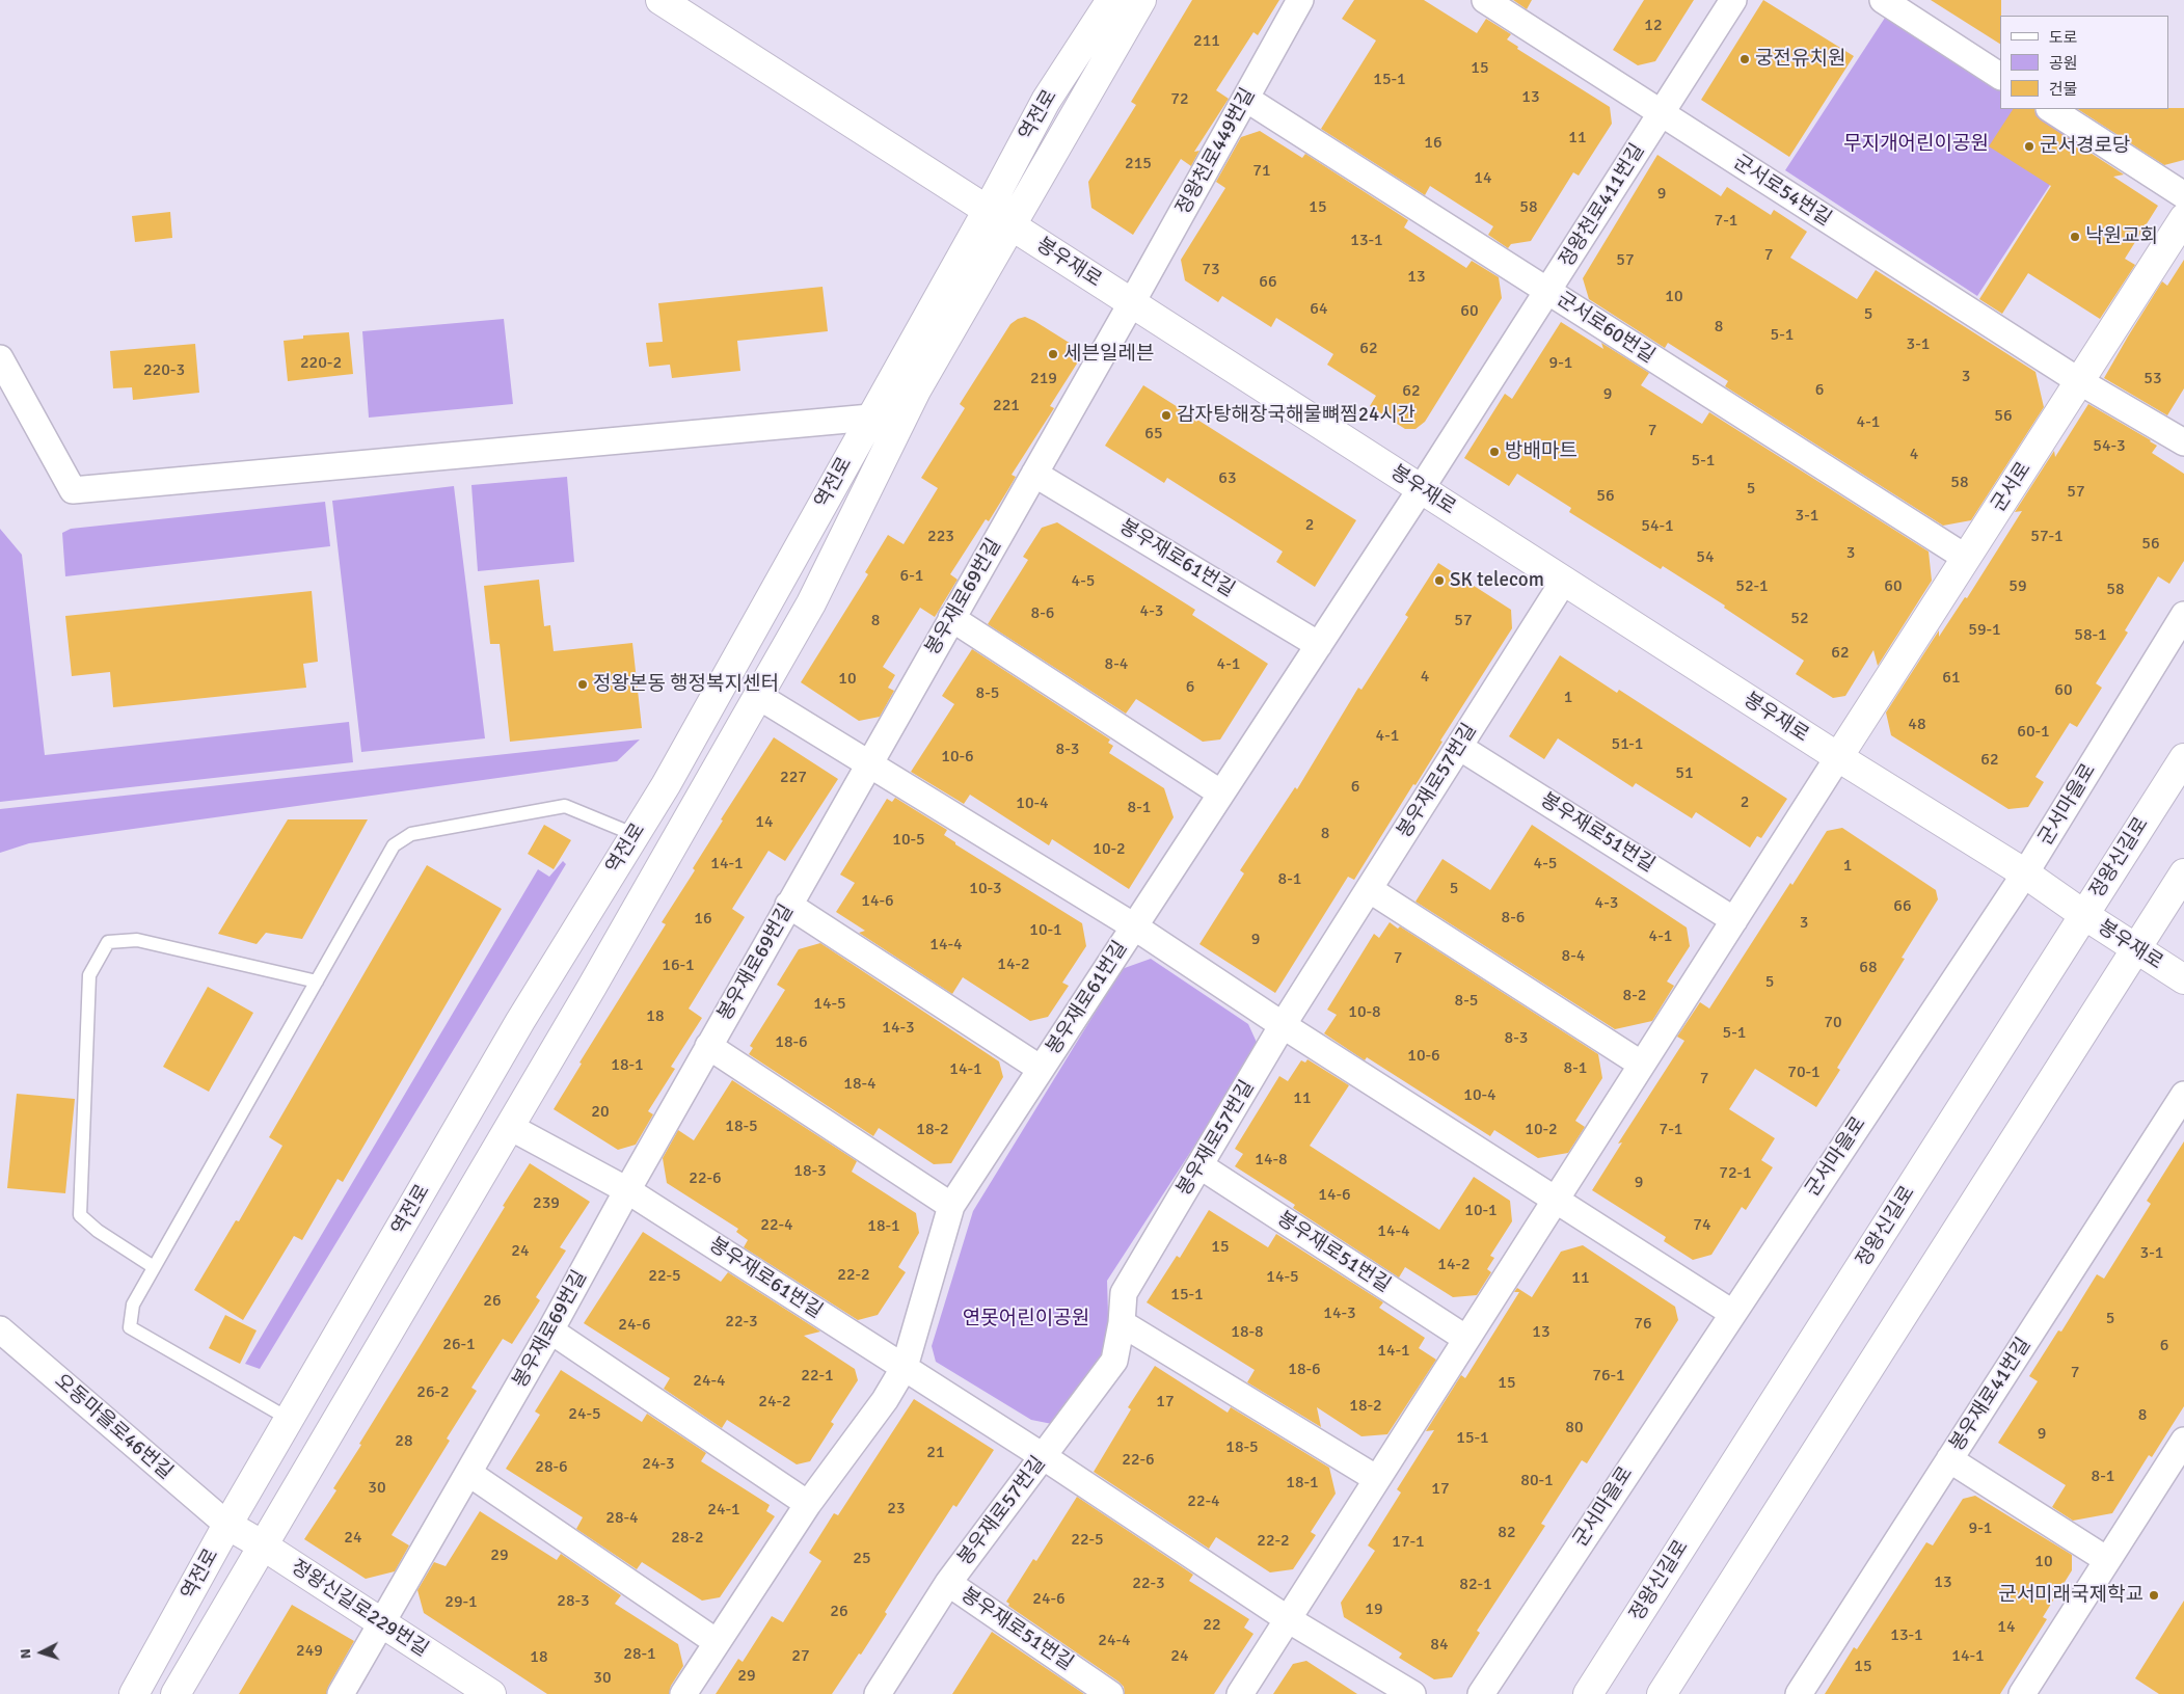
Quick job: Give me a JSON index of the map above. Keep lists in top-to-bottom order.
{
  "streets": {
    "street": [
      "역전로",
      "정왕천로449번길",
      "군서로54번길",
      "정왕천로411번길",
      "봉우재로",
      "군서로60번길",
      "군서로",
      "봉우재로61번길",
      "봉우재로69번길",
      "봉우재로57번길",
      "군서마을로",
      "봉우재로51번길",
      "정왕신길로",
      "봉우재로41번길",
      "오동마을로46번길",
      "정왕신길로229번길"
    ]
  },
  "crossings": [
    ["역전로", "봉우재로"],
    ["역전로", "봉우재로61번길"],
    ["역전로", "오동마을로46번길"],
    ["역전로", "정왕신길로229번길"],
    ["정왕천로449번길", "봉우재로"],
    ["정왕천로449번길", "군서로60번길"],
    ["정왕천로449번길", "봉우재로69번길"],
    ["군서로54번길", "정왕천로411번길"],
    ["군서로54번길", "군서로"],
    ["정왕천로411번길", "봉우재로"],
    ["정왕천로411번길", "군서로60번길"],
    ["정왕천로411번길", "봉우재로61번길"],
    ["봉우재로", "군서로"],
    ["봉우재로", "봉우재로61번길"],
    ["봉우재로", "봉우재로69번길"],
    ["봉우재로", "봉우재로57번길"],
    ["봉우재로", "군서마을로"],
    ["봉우재로", "정왕신길로"],
    ["군서로60번길", "군서로"],
    ["봉우재로61번길", "봉우재로69번길"],
    ["봉우재로69번길", "정왕신길로229번길"],
    ["봉우재로57번길", "봉우재로51번길"],
    ["오동마을로46번길", "정왕신길로229번길"]
  ],
  "parks": ["무지개어린이공원", "연못어린이공원"],
  "places": [
    "궁전유치원",
    "군서경로당",
    "낙원교회",
    "세븐일레븐",
    "감자탕해장국해물뼈찜24시간",
    "방배마트",
    "SK telecom",
    "정왕본동 행정복지센터",
    "군서미래국제학교"
  ],
  "house_numbers": [
    "12",
    "211",
    "15",
    "15-1",
    "13",
    "72",
    "11",
    "16",
    "215",
    "71",
    "14",
    "9",
    "15",
    "58",
    "7-1",
    "13-1",
    "7",
    "57",
    "73",
    "13",
    "66",
    "10",
    "64",
    "60",
    "5",
    "8",
    "5-1",
    "3-1",
    "62",
    "220-2",
    "9-1",
    "220-3",
    "3",
    "219",
    "53",
    "6",
    "62",
    "9",
    "221",
    "56",
    "4-1",
    "7",
    "65",
    "54-3",
    "4",
    "5-1",
    "63",
    "58",
    "5",
    "57",
    "56",
    "3-1",
    "2",
    "54-1",
    "223",
    "57-1",
    "56",
    "3",
    "54",
    "6-1",
    "4-5",
    "52-1",
    "60",
    "59",
    "58",
    "4-3",
    "8-6",
    "52",
    "8",
    "57",
    "59-1",
    "58-1",
    "62",
    "8-4",
    "4-1",
    "4",
    "61",
    "10",
    "6",
    "60",
    "8-5",
    "1",
    "48",
    "60-1",
    "4-1",
    "51-1",
    "8-3",
    "10-6",
    "62",
    "51",
    "227",
    "6",
    "2",
    "10-4",
    "8-1",
    "14",
    "8",
    "10-5",
    "10-2",
    "14-1",
    "4-5",
    "1",
    "8-1",
    "10-3",
    "5",
    "14-6",
    "4-3",
    "66",
    "8-6",
    "16",
    "3",
    "10-1",
    "4-1",
    "9",
    "14-4",
    "8-4",
    "7",
    "14-2",
    "16-1",
    "68",
    "5",
    "8-2",
    "8-5",
    "14-5",
    "10-8",
    "18",
    "70",
    "14-3",
    "5-1",
    "8-3",
    "18-6",
    "10-6",
    "18-1",
    "8-1",
    "14-1",
    "70-1",
    "7",
    "18-4",
    "10-4",
    "11",
    "20",
    "18-5",
    "18-2",
    "10-2",
    "7-1",
    "14-8",
    "18-3",
    "72-1",
    "22-6",
    "9",
    "14-6",
    "239",
    "10-1",
    "22-4",
    "74",
    "18-1",
    "14-4",
    "15",
    "24",
    "3-1",
    "14-2",
    "22-2",
    "22-5",
    "14-5",
    "11",
    "15-1",
    "26",
    "14-3",
    "5",
    "22-3",
    "76",
    "24-6",
    "18-8",
    "13",
    "26-1",
    "6",
    "14-1",
    "18-6",
    "7",
    "22-1",
    "76-1",
    "24-4",
    "15",
    "26-2",
    "24-2",
    "17",
    "18-2",
    "24-5",
    "8",
    "80",
    "9",
    "15-1",
    "28",
    "18-5",
    "21",
    "22-6",
    "24-3",
    "28-6",
    "8-1",
    "80-1",
    "18-1",
    "30",
    "17",
    "22-4",
    "23",
    "24-1",
    "28-4",
    "9-1",
    "82",
    "24",
    "28-2",
    "22-5",
    "22-2",
    "17-1",
    "29",
    "25",
    "10",
    "13",
    "22-3",
    "82-1",
    "24-6",
    "28-3",
    "29-1",
    "19",
    "26",
    "22",
    "14",
    "13-1",
    "24-4",
    "84",
    "249",
    "28-1",
    "27",
    "24",
    "14-1",
    "18",
    "15",
    "29",
    "30"
  ],
  "legend": ["도로", "공원", "건물"],
  "north": "left"
}
